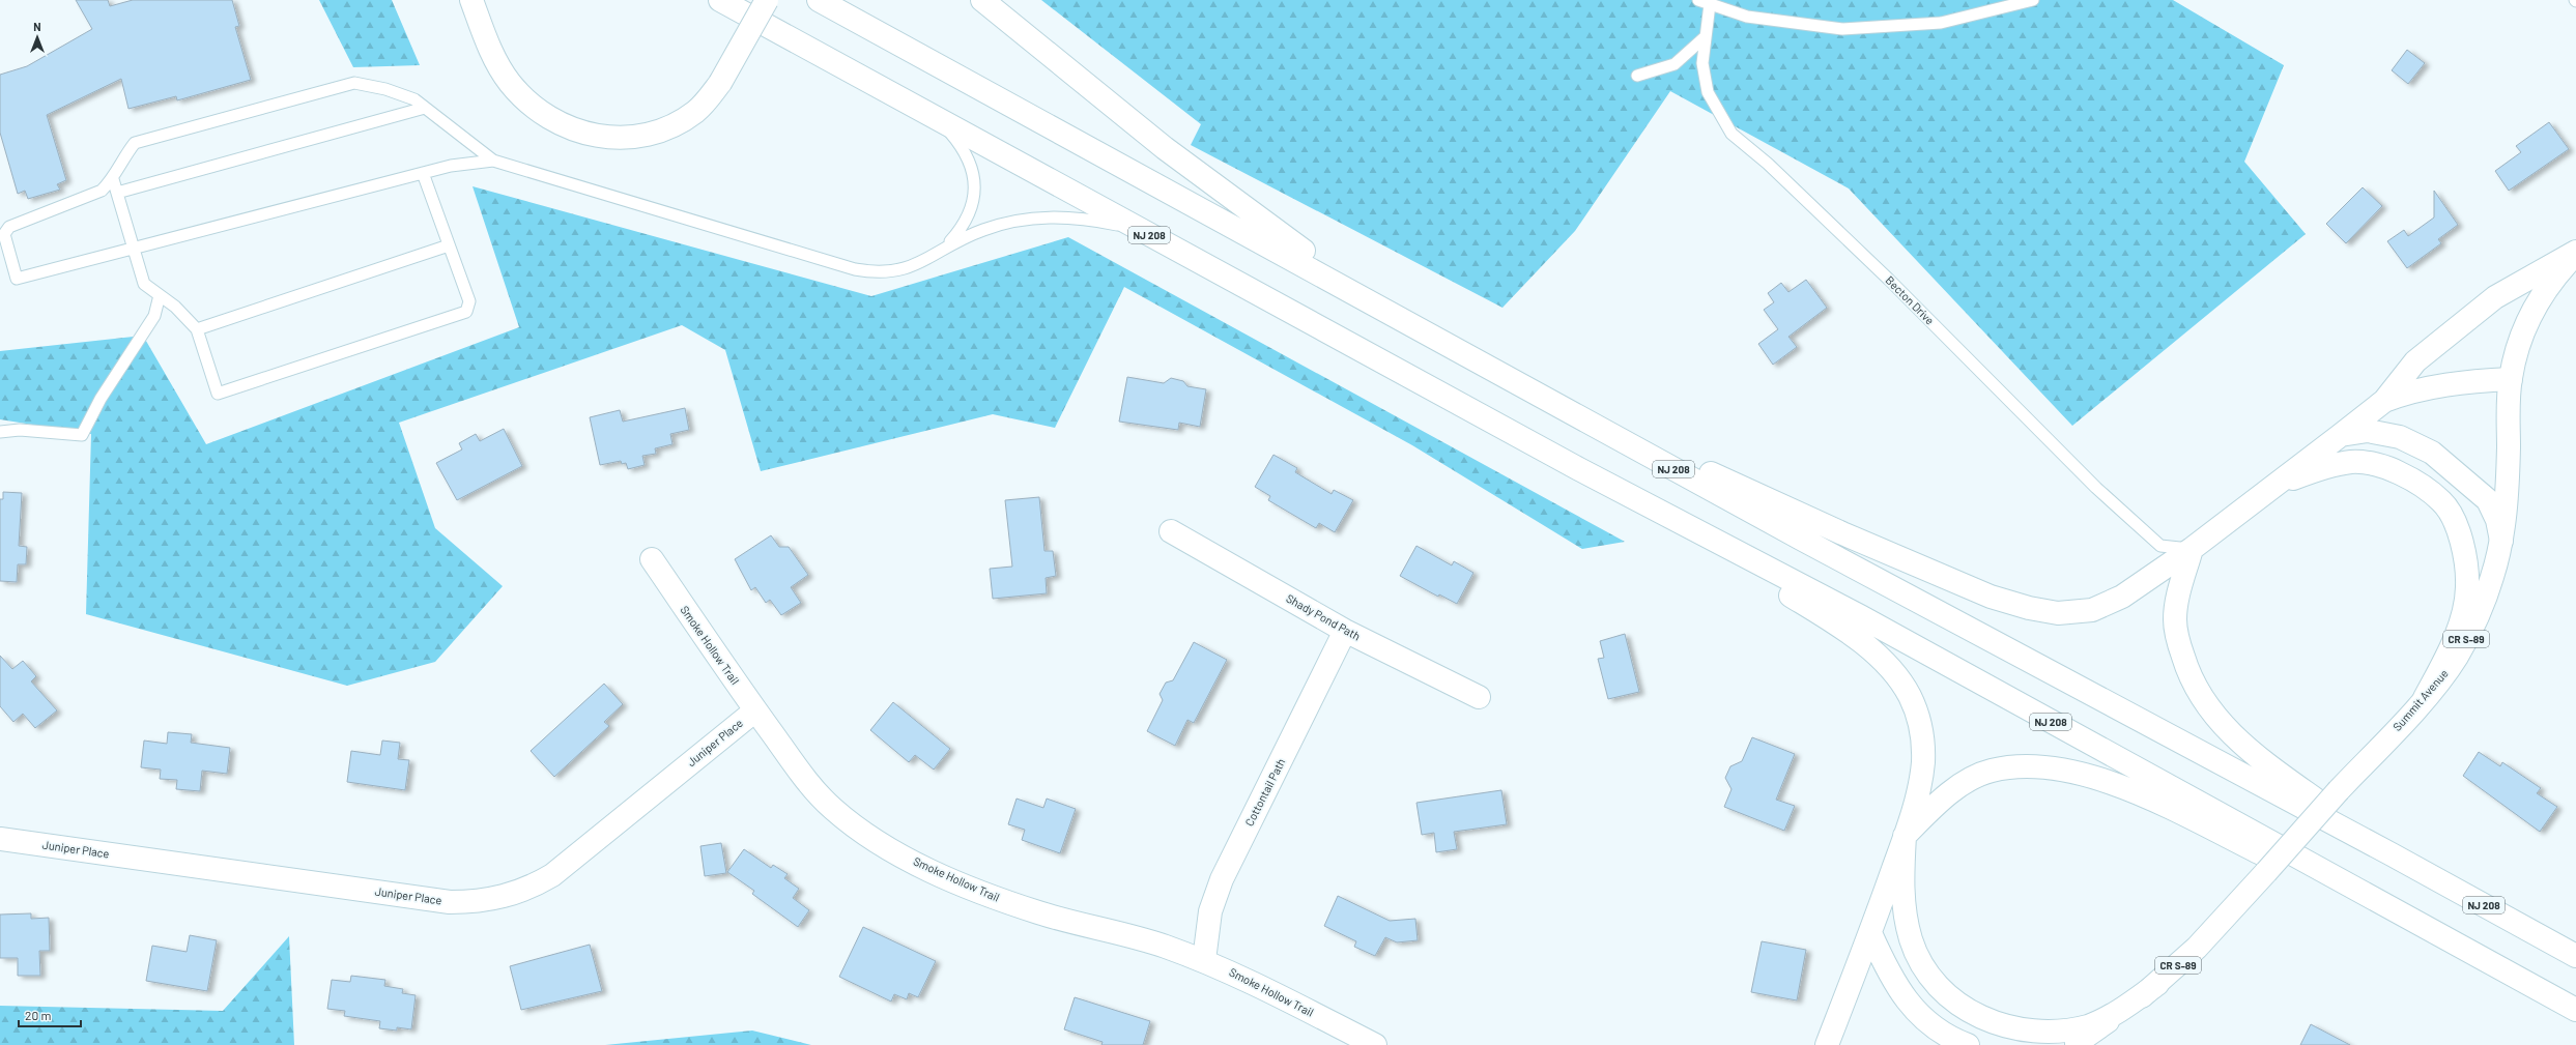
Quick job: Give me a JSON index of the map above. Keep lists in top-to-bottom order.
{
  "streets": {
    "main road": [
      "NJ 208",
      "Shady Pond Path",
      "CR S-89",
      "Smoke Hollow Trail",
      "Summit Avenue",
      "Juniper Place",
      "Cottontail Path"
    ],
    "lane": ["Becton Drive"]
  },
  "crossings": [
    ["Shady Pond Path", "Cottontail Path"],
    ["Smoke Hollow Trail", "Juniper Place"],
    ["Smoke Hollow Trail", "Cottontail Path"]
  ],
  "scale_bar": "20 m",
  "north": "top"
}
